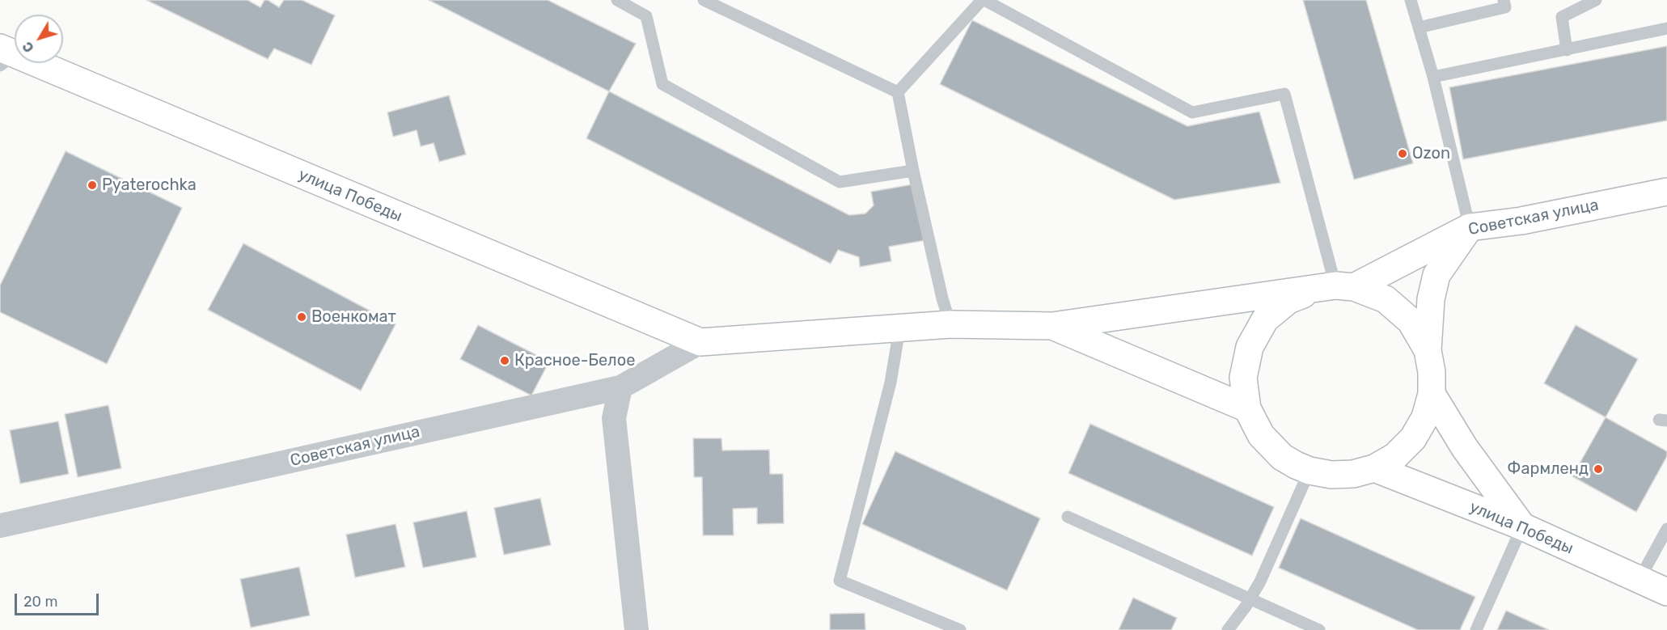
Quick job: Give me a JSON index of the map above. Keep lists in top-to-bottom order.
{
  "streets": {
    "street": ["улица Победы", "Советская улица"]
  },
  "crossings": [
    ["улица Победы", "Советская улица"]
  ],
  "places": [
    "Ozon",
    "Pyaterochka",
    "Военкомат",
    "Красное-Белое",
    "Фармленд"
  ],
  "scale_bar": "20 m",
  "north": "bottom left"
}
